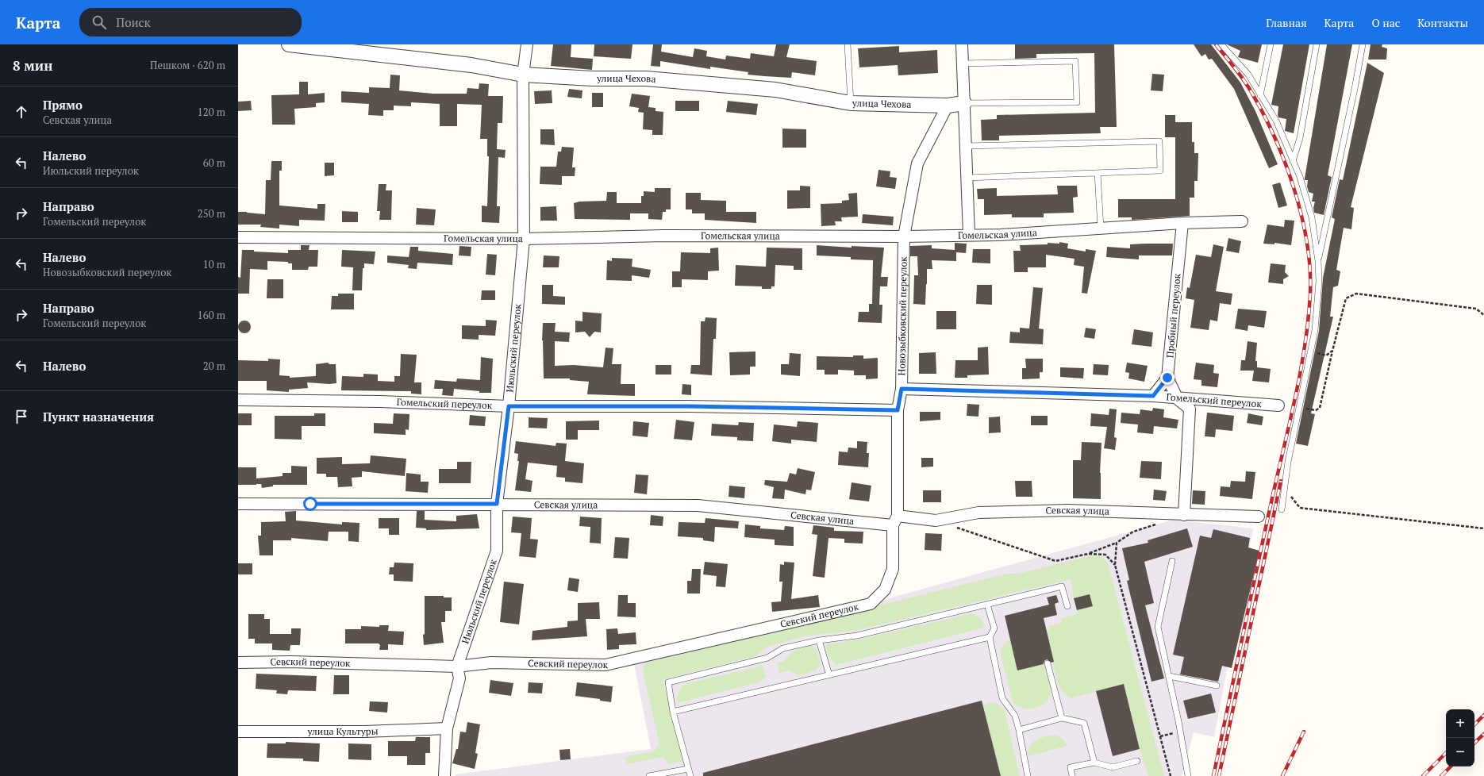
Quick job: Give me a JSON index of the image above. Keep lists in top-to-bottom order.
{
  "streets": {
    "street": [
      "улица Чехова",
      "Гомельская улица",
      "Пробный переулок",
      "Новозыбковский переулок",
      "Июльский переулок",
      "Гомельский переулок",
      "Севская улица",
      "Севский переулок",
      "улица Культуры"
    ]
  },
  "crossings": [
    ["улица Чехова", "Новозыбковский переулок"],
    ["улица Чехова", "Июльский переулок"],
    ["Гомельская улица", "Пробный переулок"],
    ["Гомельская улица", "Новозыбковский переулок"],
    ["Гомельская улица", "Июльский переулок"],
    ["Новозыбковский переулок", "Гомельский переулок"],
    ["Новозыбковский переулок", "Севская улица"],
    ["Новозыбковский переулок", "Севский переулок"],
    ["Июльский переулок", "Гомельский переулок"],
    ["Июльский переулок", "Севская улица"],
    ["Июльский переулок", "Севский переулок"],
    ["Июльский переулок", "улица Культуры"]
  ],
  "page": {
    "header": "Карта",
    "search": "Поиск",
    "nav": [
      "Главная",
      "Карта",
      "О нас",
      "Контакты"
    ],
    "heading": ["8 мин", "Пешком · 620 m"],
    "list": [
      ["Прямо", "Севская улица", "120 m"],
      ["Налево", "Июльский переулок", "60 m"],
      ["Направо", "Гомельский переулок", "250 m"],
      ["Налево", "Новозыбковский переулок", "10 m"],
      ["Направо", "Гомельский переулок", "160 m"],
      ["Налево", "20 m"],
      "Пункт назначения"
    ],
    "map_buttons": ["+", "−"]
  }
}
